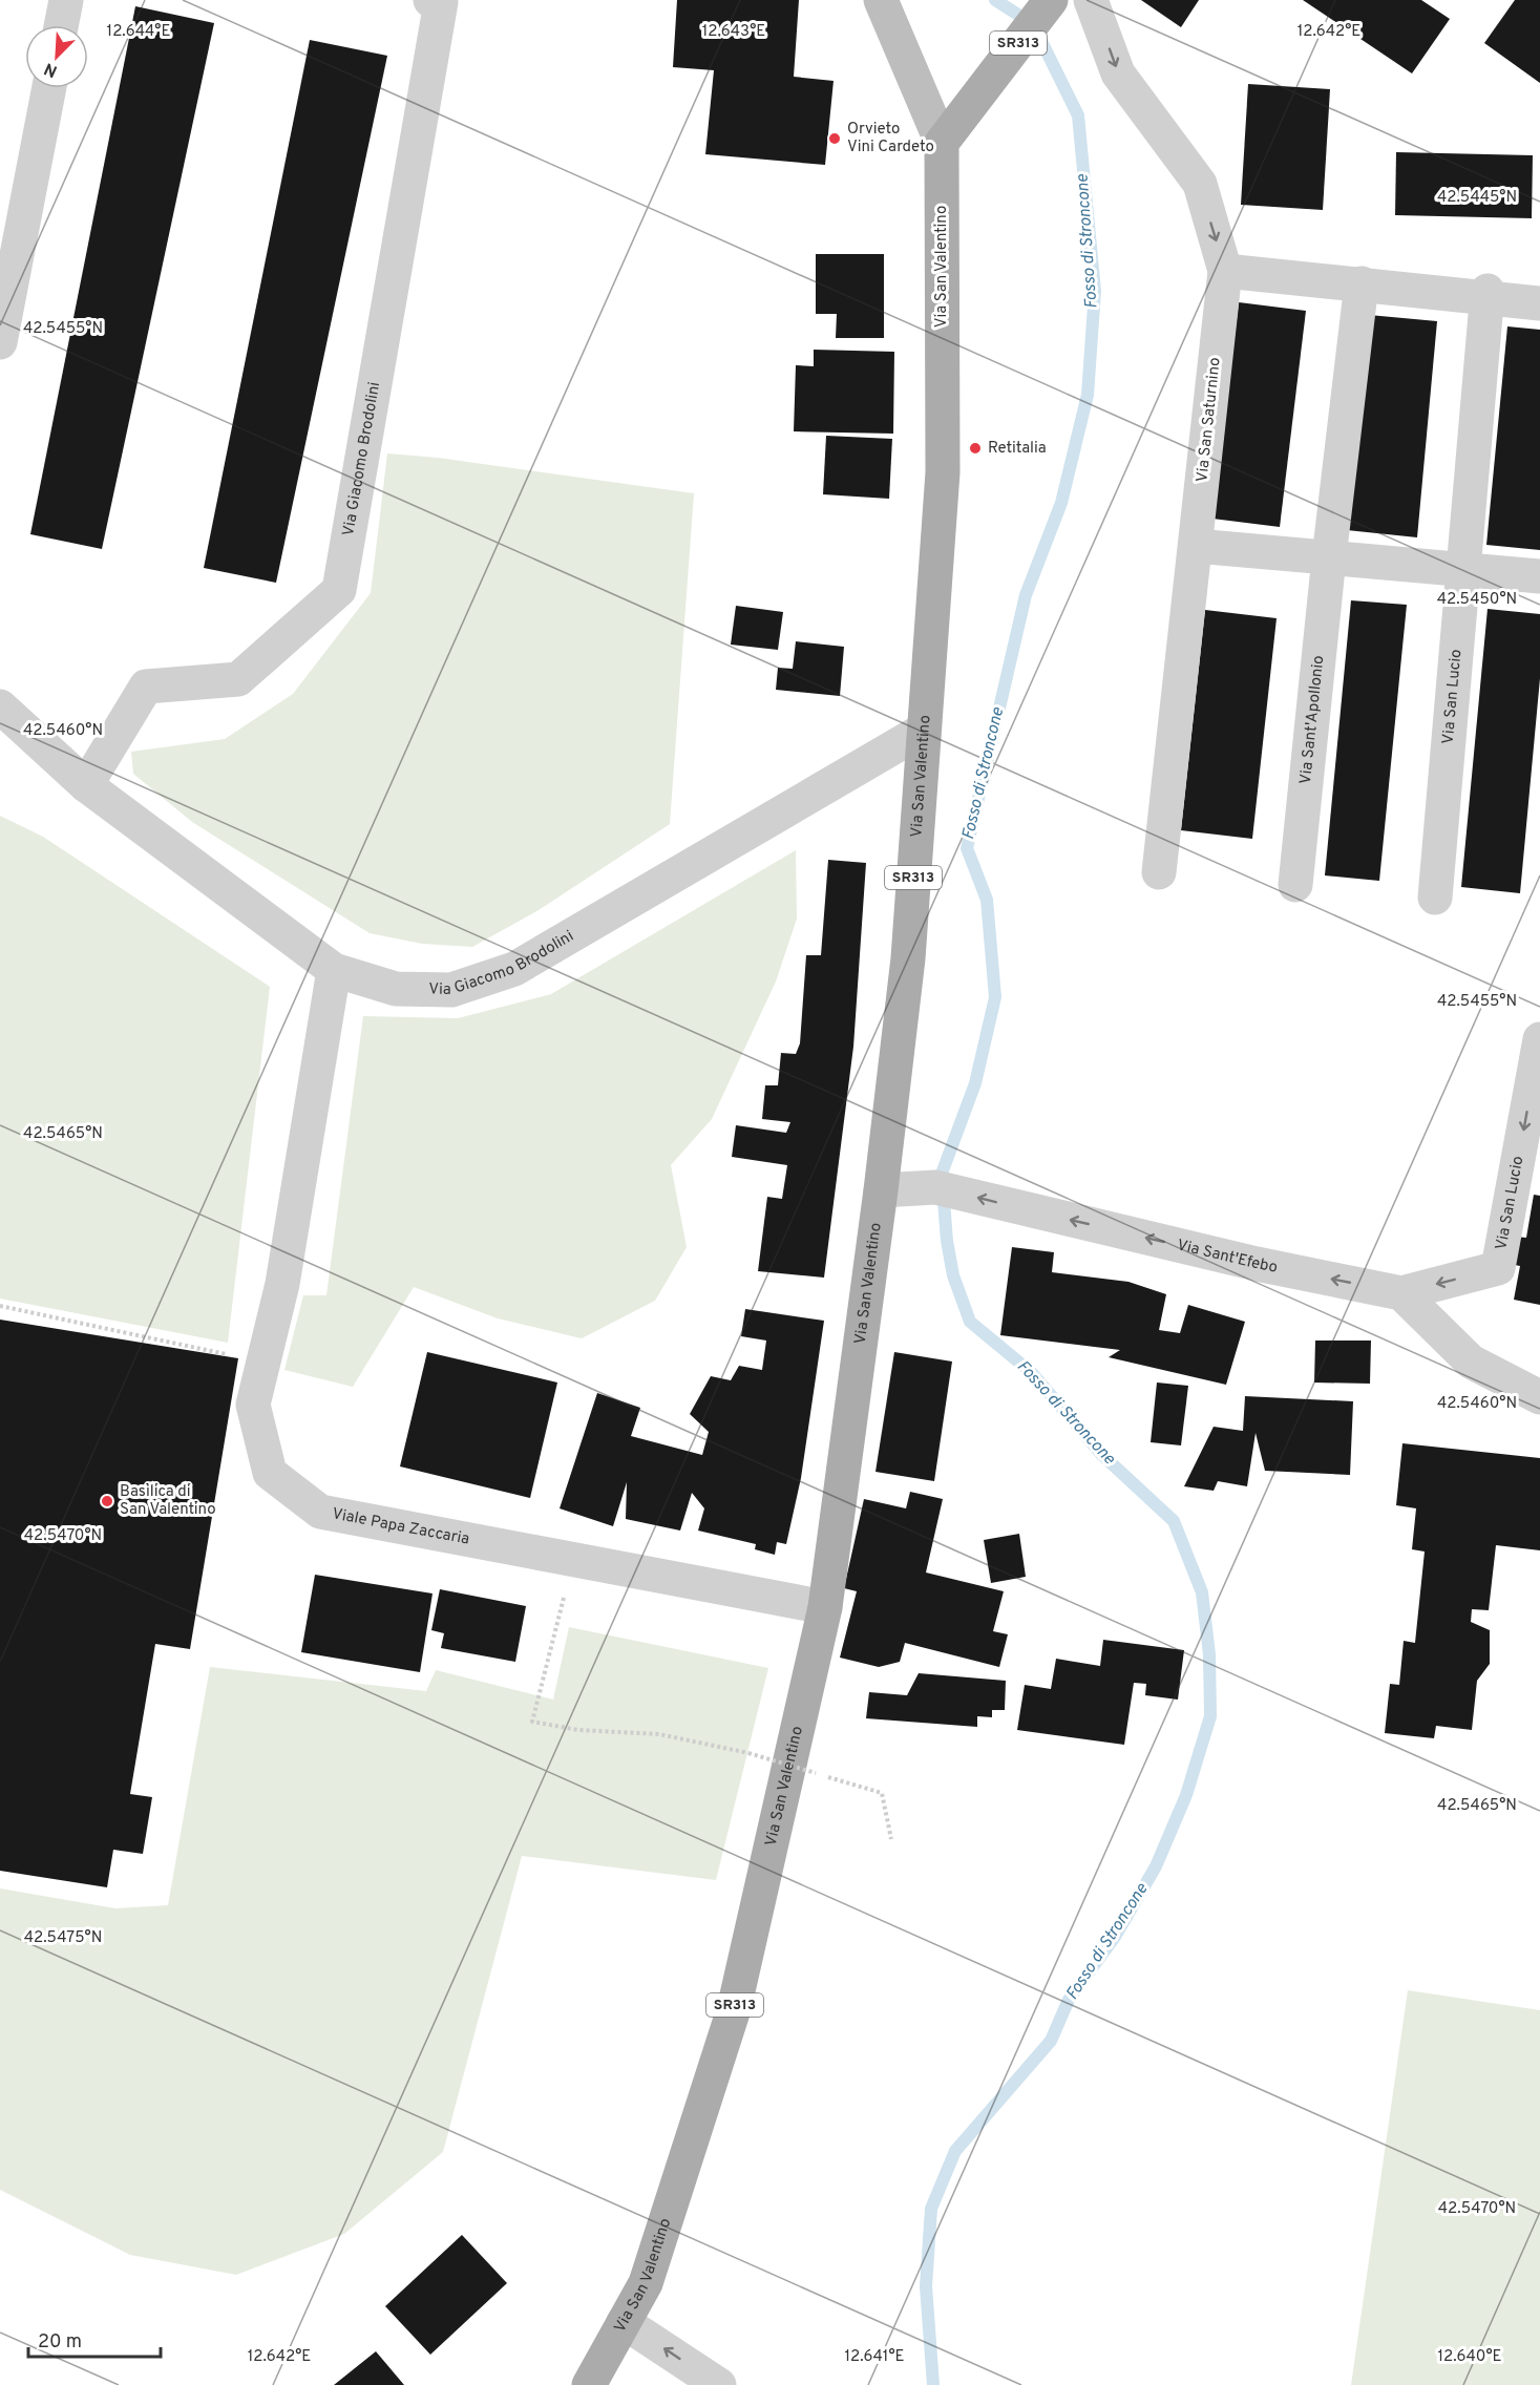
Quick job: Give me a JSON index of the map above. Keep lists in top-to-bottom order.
{
  "streets": {
    "main road": ["SR313", "Via San Valentino"],
    "street": [
      "Via San Saturnino",
      "Via Giacomo Brodolini",
      "Via San Lucio",
      "Via Sant'Apollonio",
      "Via Sant'Efebo",
      "Viale Papa Zaccaria"
    ]
  },
  "crossings": [
    ["SR313", "Via San Valentino"],
    ["Via San Valentino", "Via Giacomo Brodolini"],
    ["Via San Valentino", "Via Sant'Efebo"],
    ["Via San Valentino", "Viale Papa Zaccaria"],
    ["Via Giacomo Brodolini", "Viale Papa Zaccaria"],
    ["Via San Lucio", "Via Sant'Efebo"]
  ],
  "one_way": ["Via Sant'Efebo"],
  "water": ["Fosso di Stroncone"],
  "places": ["Orvieto Vini Cardeto", "Retitalia", "Basilica di San Valentino"],
  "scale_bar": "20 m",
  "north": "bottom left",
  "coordinates": [
    "12.644°E",
    "12.643°E",
    "12.642°E",
    "42.5445°N",
    "42.5455°N",
    "42.5450°N",
    "42.5460°N",
    "42.5465°N",
    "42.5470°N",
    "42.5475°N",
    "12.641°E",
    "12.640°E"
  ]
}
